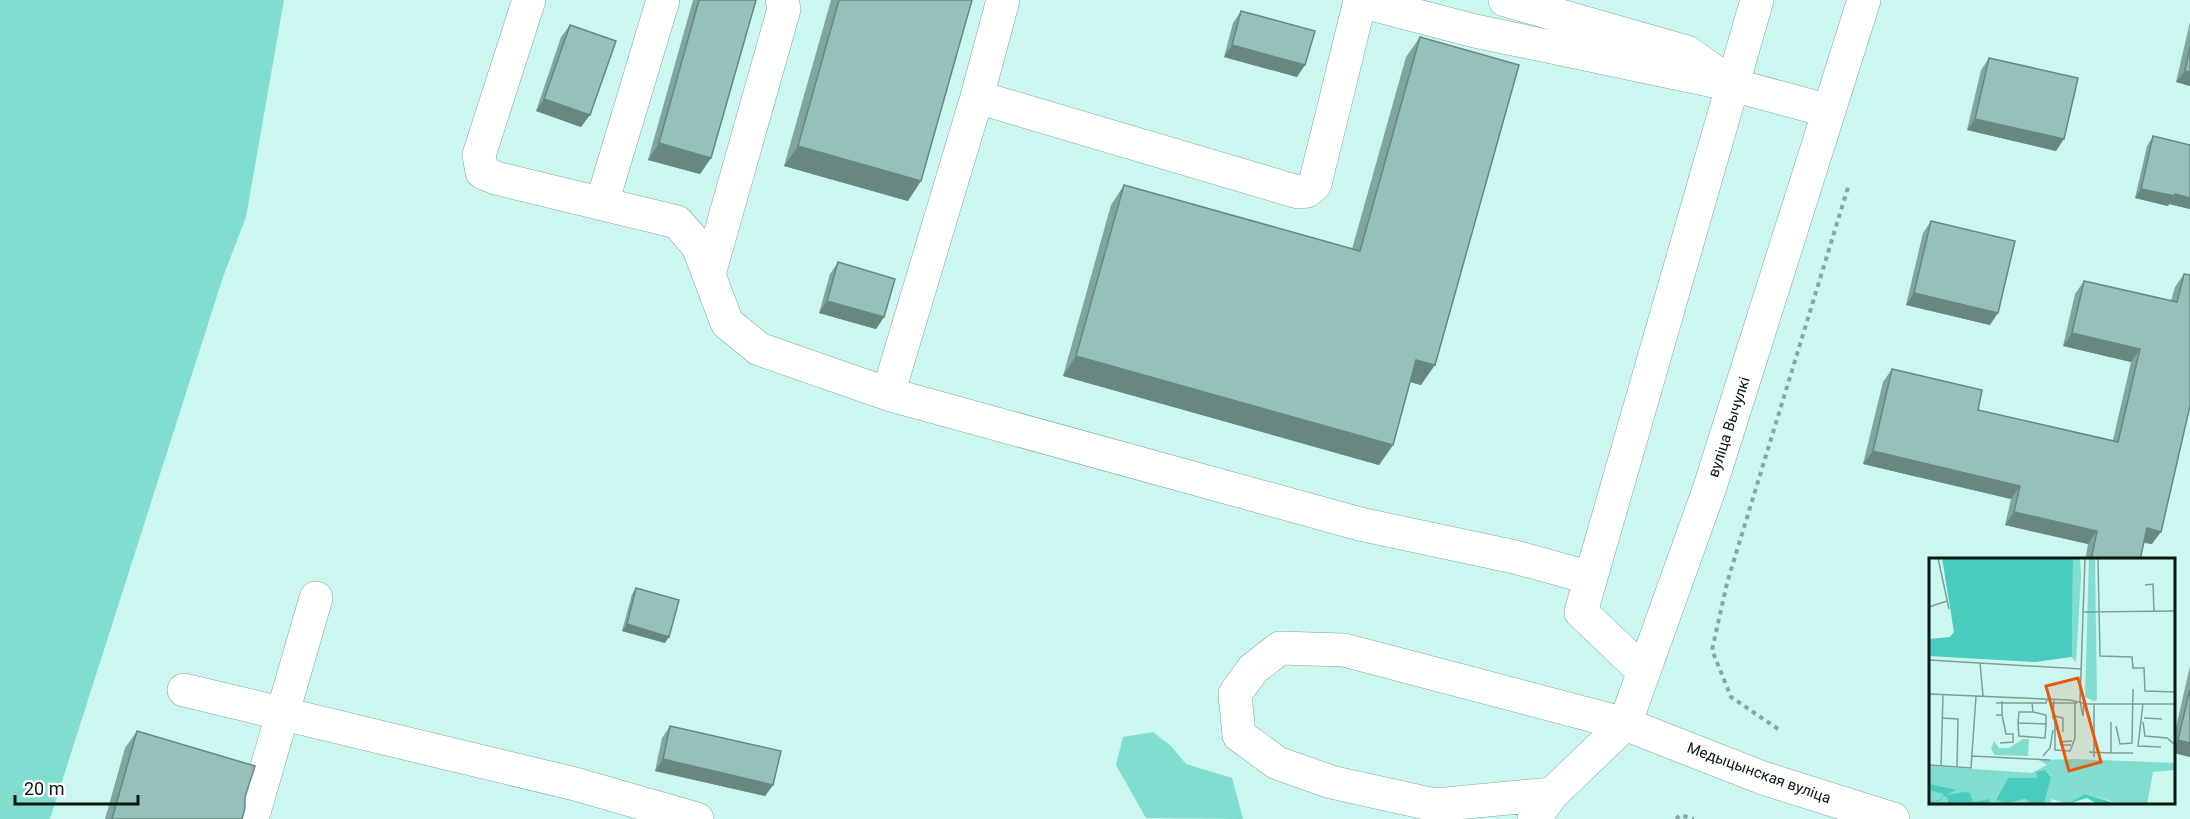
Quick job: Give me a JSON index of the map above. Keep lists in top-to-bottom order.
{
  "streets": {
    "street": ["вуліца Вычулкі", "Медыцынская вуліца"]
  },
  "crossings": [
    ["вуліца Вычулкі", "Медыцынская вуліца"]
  ],
  "scale_bar": "20 m"
}
